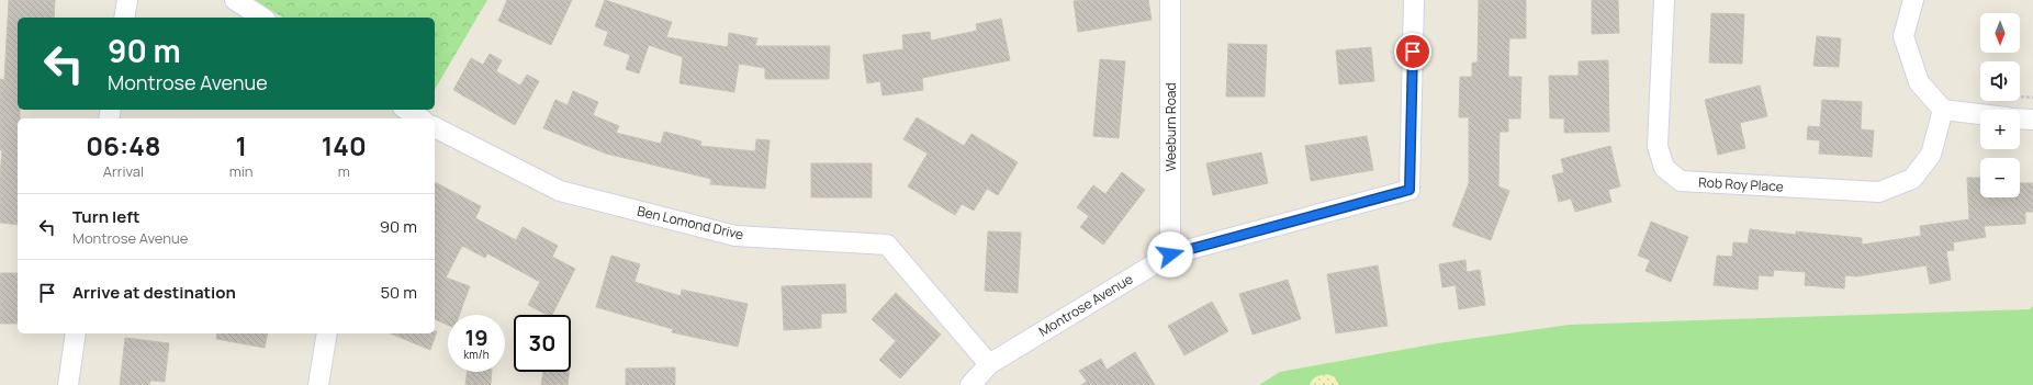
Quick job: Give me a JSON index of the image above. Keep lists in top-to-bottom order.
{
  "streets": {
    "street": [
      "Weeburn Road",
      "Rob Roy Place",
      "Ben Lomond Drive",
      "Montrose Avenue"
    ]
  },
  "crossings": [
    ["Weeburn Road", "Montrose Avenue"],
    ["Ben Lomond Drive", "Montrose Avenue"]
  ],
  "north": "bottom",
  "page": {
    "map_buttons": ["+", "−"],
    "turn": ["90 m", "Montrose Avenue"],
    "eta": [
      "06:48",
      "Arrival",
      "1",
      "min",
      "140",
      "m"
    ],
    "list": [
      {
        "name": "Turn left",
        "note": "Montrose Avenue",
        "value": "90 m"
      },
      {
        "name": "Arrive at destination",
        "value": "50 m"
      }
    ],
    "speed": "19 km/h",
    "limit": "30"
  }
}
